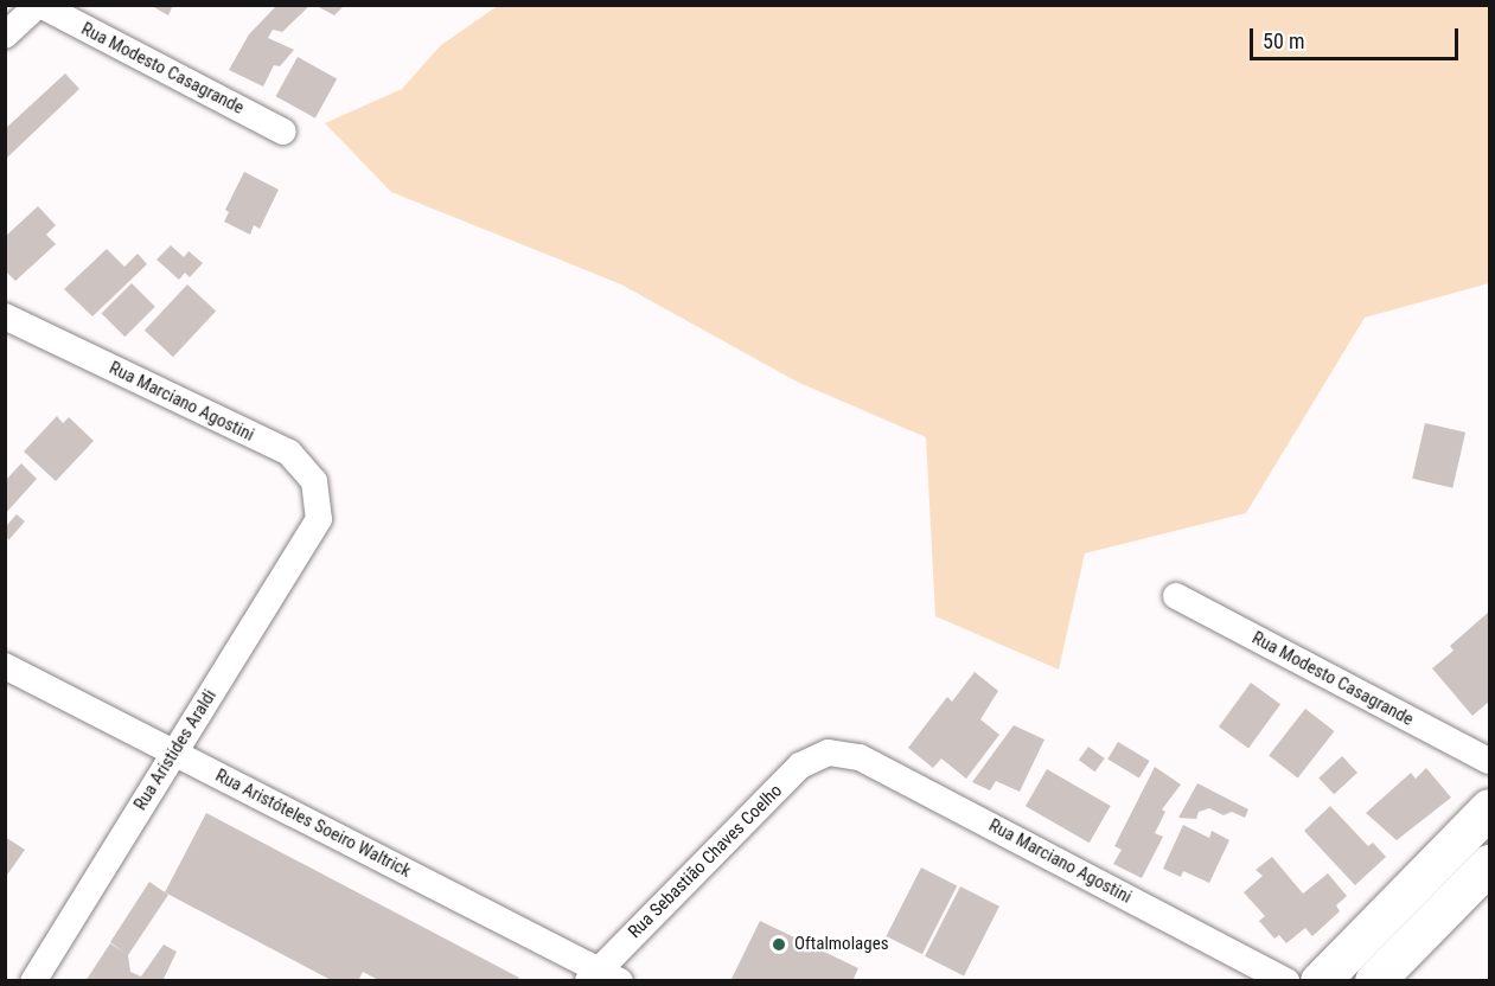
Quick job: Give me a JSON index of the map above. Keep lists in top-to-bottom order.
{
  "streets": {
    "street": [
      "Rua Modesto Casagrande",
      "Rua Marciano Agostini",
      "Rua Aristides Araldi",
      "Rua Aristóteles Soeiro Waltrick",
      "Rua Sebastião Chaves Coelho"
    ]
  },
  "crossings": [
    ["Rua Marciano Agostini", "Rua Aristides Araldi"],
    ["Rua Marciano Agostini", "Rua Sebastião Chaves Coelho"],
    ["Rua Aristides Araldi", "Rua Aristóteles Soeiro Waltrick"],
    ["Rua Aristóteles Soeiro Waltrick", "Rua Sebastião Chaves Coelho"]
  ],
  "places": ["Oftalmolages"],
  "scale_bar": "50 m"
}
